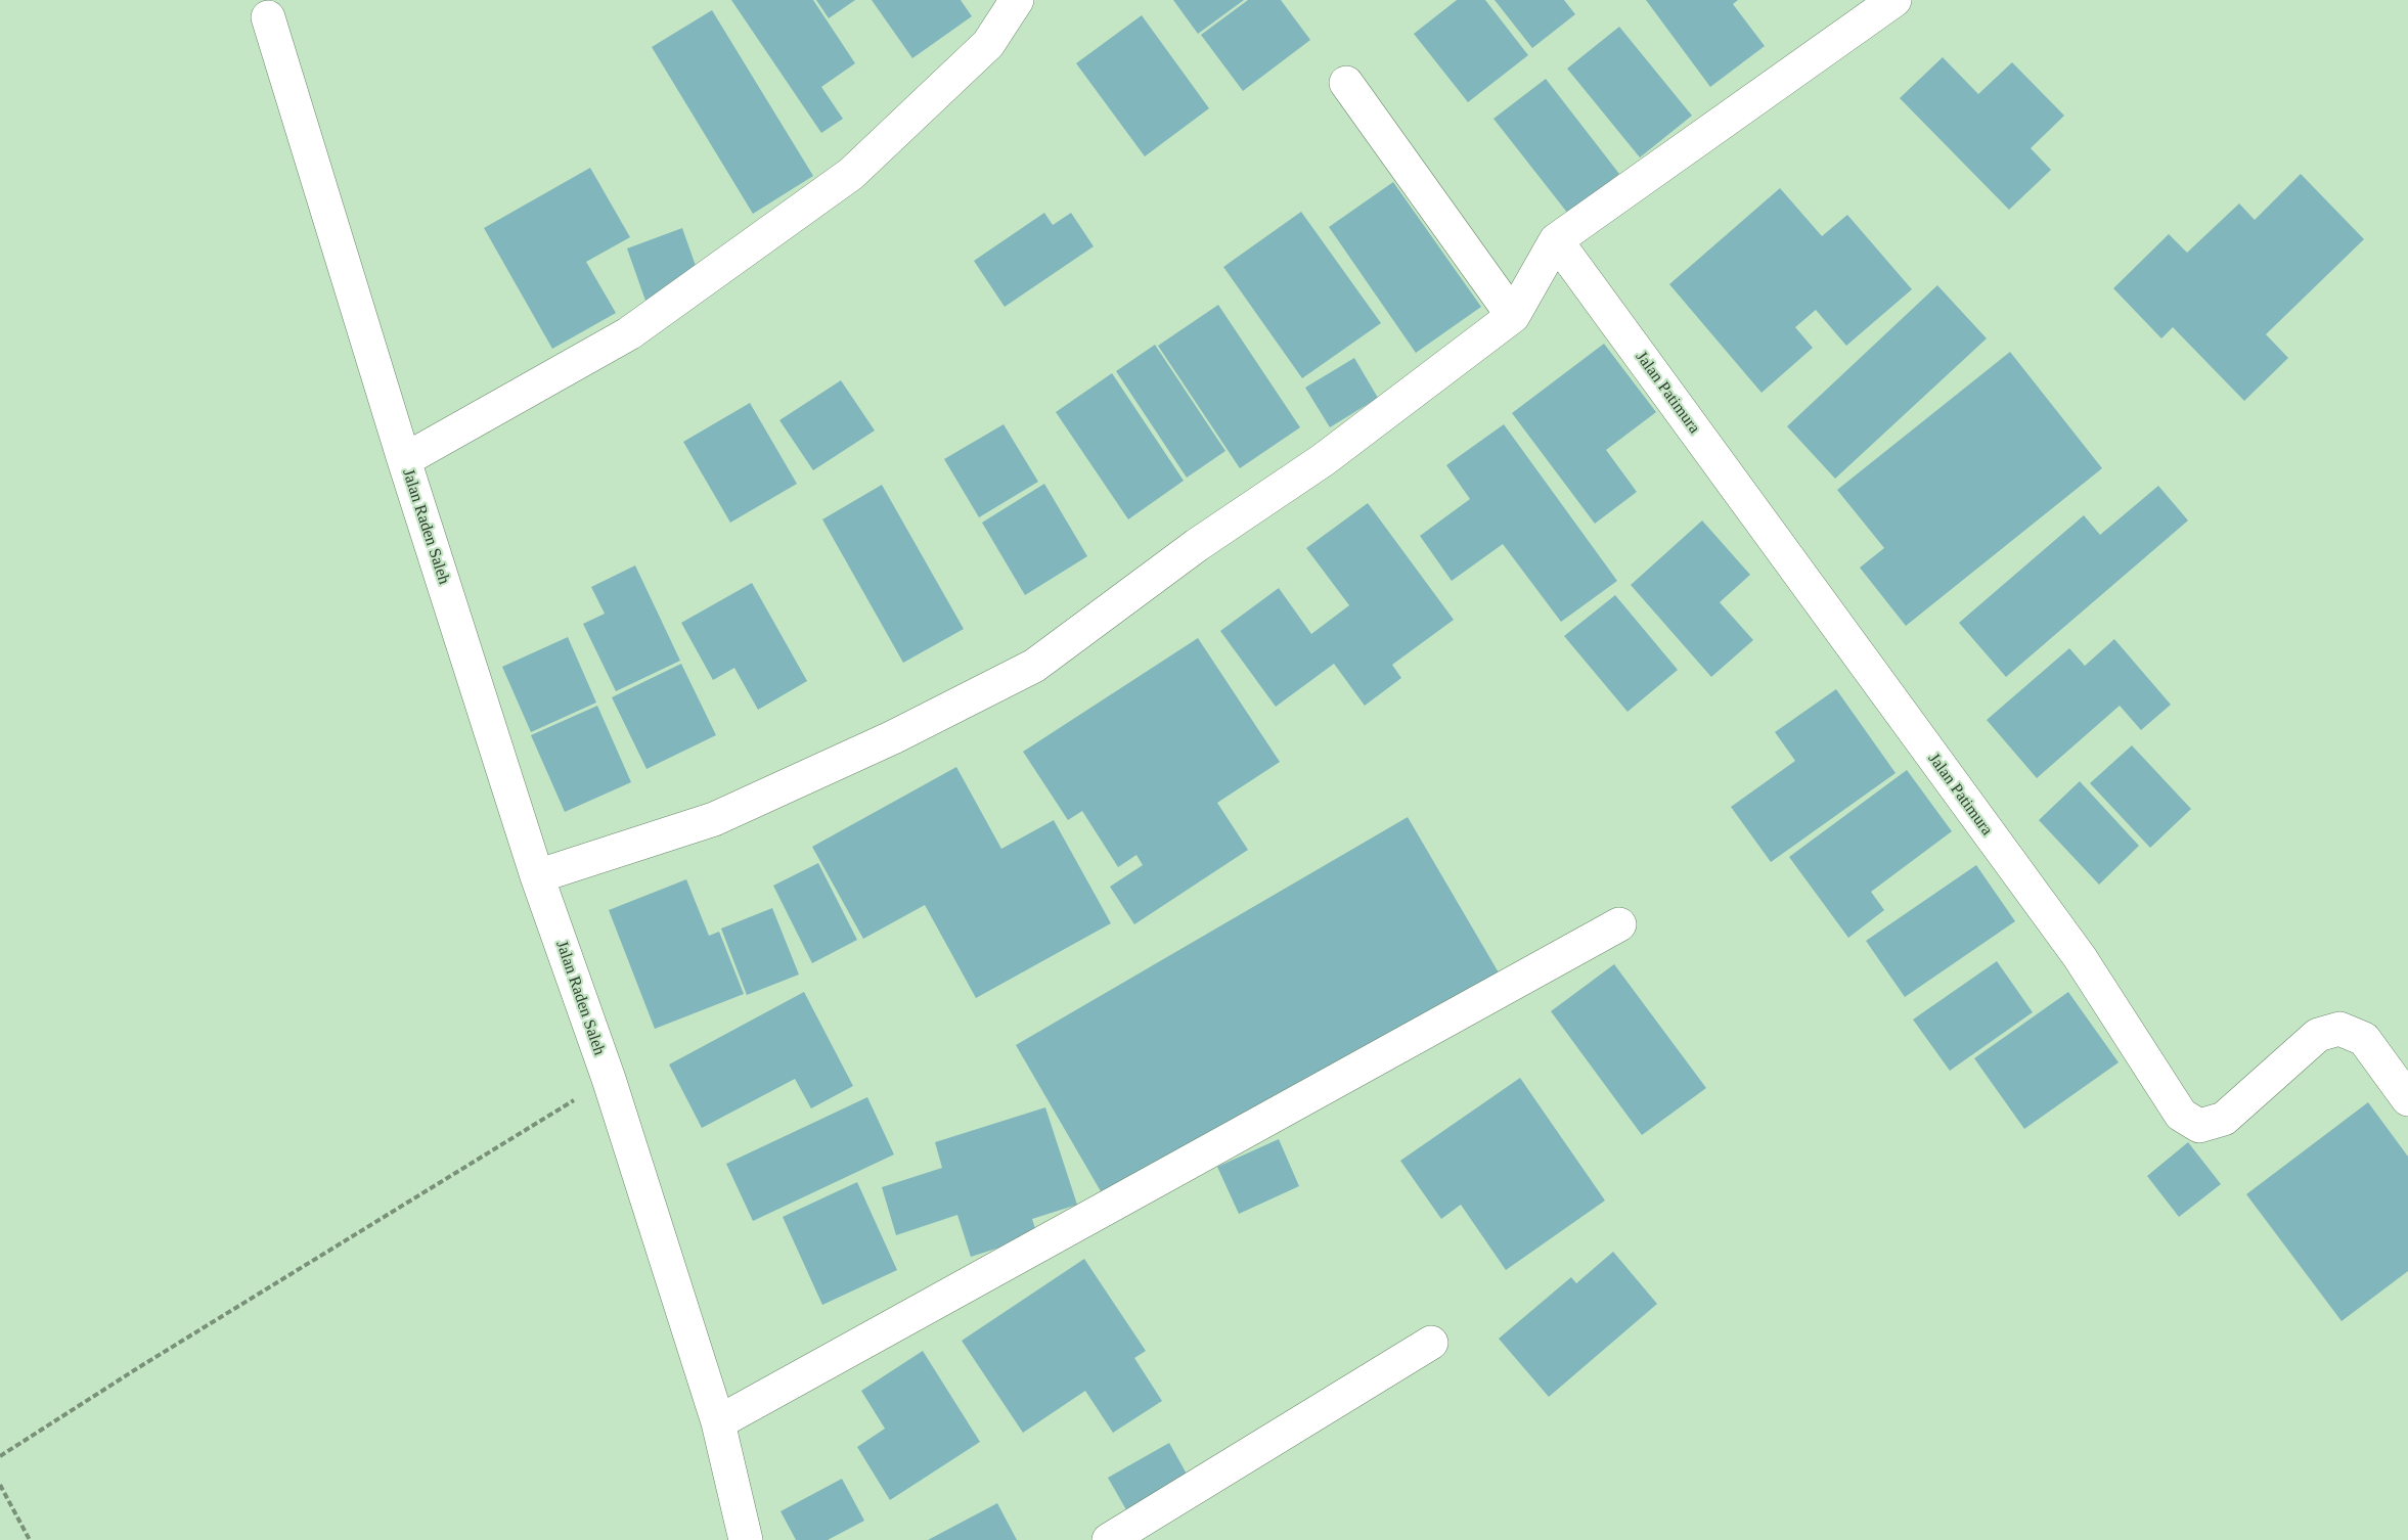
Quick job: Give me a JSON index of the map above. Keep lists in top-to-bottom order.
{
  "streets": {
    "street": ["Jalan Patimura", "Jalan Raden Saleh"]
  }
}
